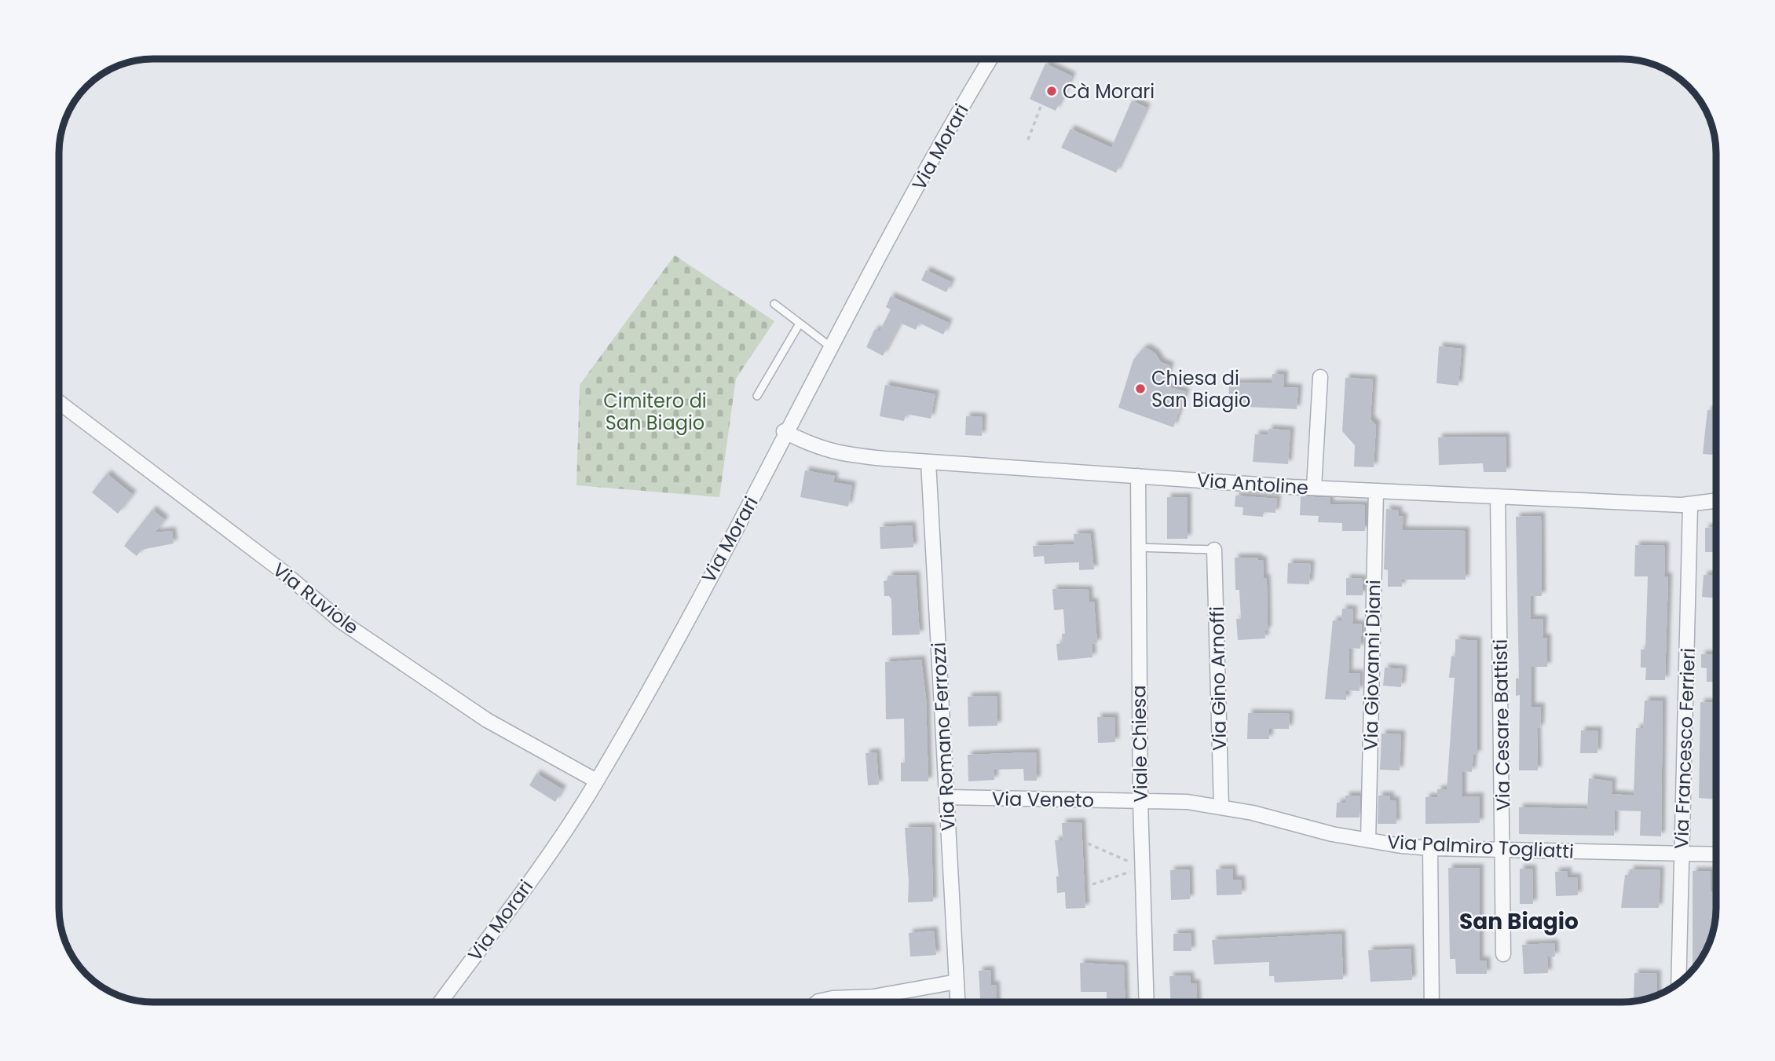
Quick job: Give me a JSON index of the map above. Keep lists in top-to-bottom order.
{
  "streets": {
    "street": [
      "Via Morari",
      "Via Antoline",
      "Via Ruviole",
      "Via Giovanni Diani",
      "Via Gino Arnoffi",
      "Via Cesare Battisti",
      "Via Romano Ferrozzi",
      "Viale Chiesa",
      "Via Francesco Ferrieri",
      "Via Veneto",
      "Via Palmiro Togliatti"
    ]
  },
  "crossings": [
    ["Via Morari", "Via Antoline"],
    ["Via Morari", "Via Ruviole"],
    ["Via Antoline", "Via Giovanni Diani"],
    ["Via Antoline", "Via Cesare Battisti"],
    ["Via Antoline", "Via Romano Ferrozzi"],
    ["Via Antoline", "Viale Chiesa"],
    ["Via Antoline", "Via Francesco Ferrieri"],
    ["Via Giovanni Diani", "Via Palmiro Togliatti"],
    ["Via Gino Arnoffi", "Via Palmiro Togliatti"],
    ["Via Cesare Battisti", "Via Palmiro Togliatti"],
    ["Via Romano Ferrozzi", "Via Veneto"],
    ["Viale Chiesa", "Via Veneto"],
    ["Viale Chiesa", "Via Palmiro Togliatti"],
    ["Via Francesco Ferrieri", "Via Palmiro Togliatti"],
    ["Via Veneto", "Via Palmiro Togliatti"]
  ],
  "districts": ["San Biagio"],
  "parks": ["Cimitero di San Biagio"],
  "places": ["Cà Morari", "Chiesa di San Biagio"]
}
